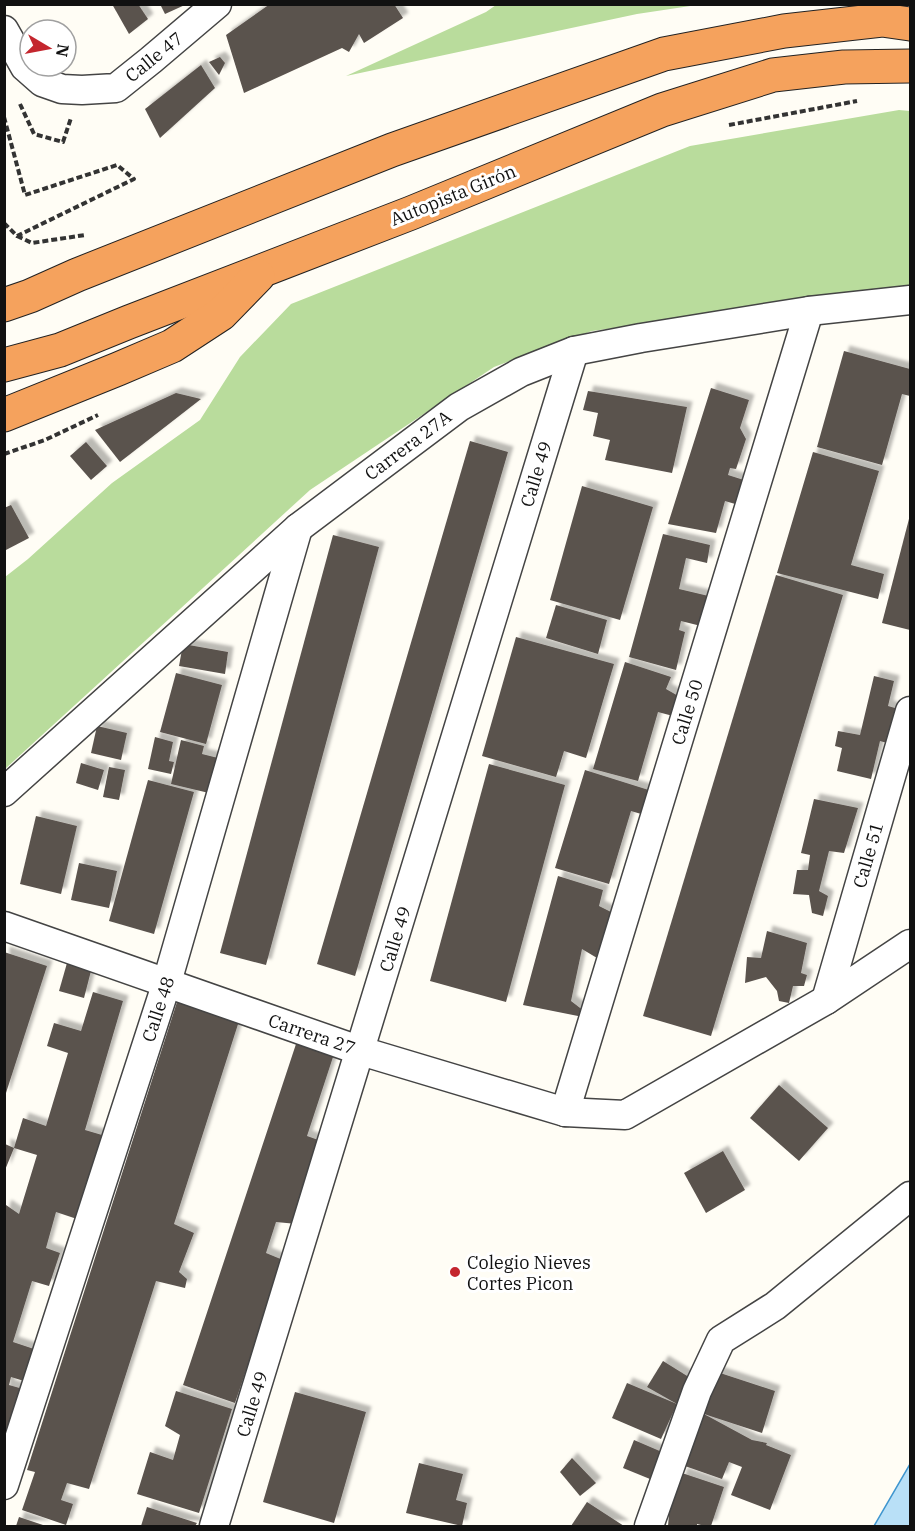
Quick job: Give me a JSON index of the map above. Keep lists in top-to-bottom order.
{
  "streets": {
    "highway": ["Autopista Girón"],
    "street": [
      "Calle 47",
      "Carrera 27A",
      "Calle 49",
      "Calle 50",
      "Calle 51",
      "Calle 48",
      "Carrera 27"
    ]
  },
  "crossings": [
    ["Carrera 27A", "Calle 49"],
    ["Carrera 27A", "Calle 50"],
    ["Carrera 27A", "Calle 48"],
    ["Calle 49", "Carrera 27"],
    ["Calle 50", "Carrera 27"],
    ["Calle 51", "Carrera 27"],
    ["Calle 48", "Carrera 27"]
  ],
  "places": ["Colegio Nieves Cortes Picon"],
  "north": "right"
}
